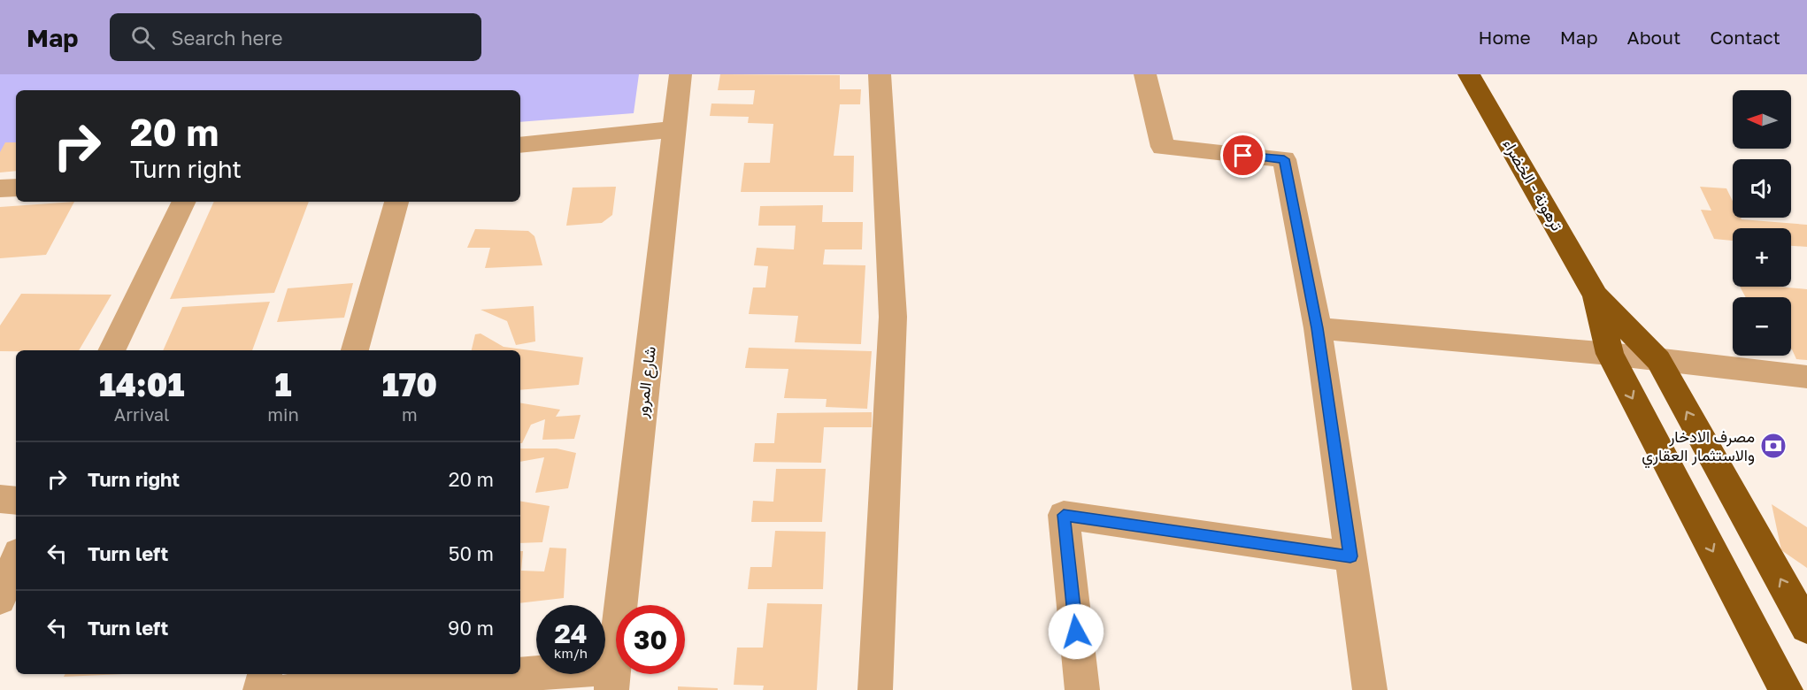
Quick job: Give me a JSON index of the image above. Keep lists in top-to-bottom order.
{
  "streets": {
    "highway": ["ترهونة - الخضراء"],
    "street": ["شارع المرور"]
  },
  "places": {
    "bank": ["مصرف الادخار والاستثمار العقاري"]
  },
  "north": "left",
  "page": {
    "header": "Map",
    "search": "Search here",
    "nav": [
      "Home",
      "Map",
      "About",
      "Contact"
    ],
    "map_buttons": ["+", "−"],
    "turn": ["20 m", "Turn right"],
    "eta": [
      "14:01",
      "Arrival",
      "1",
      "min",
      "170",
      "m"
    ],
    "list": [
      {
        "name": "Turn right",
        "value": "20 m"
      },
      {
        "name": "Turn left",
        "value": "50 m"
      },
      {
        "name": "Turn left",
        "value": "90 m"
      }
    ],
    "speed": "24 km/h",
    "limit": "30"
  }
}
